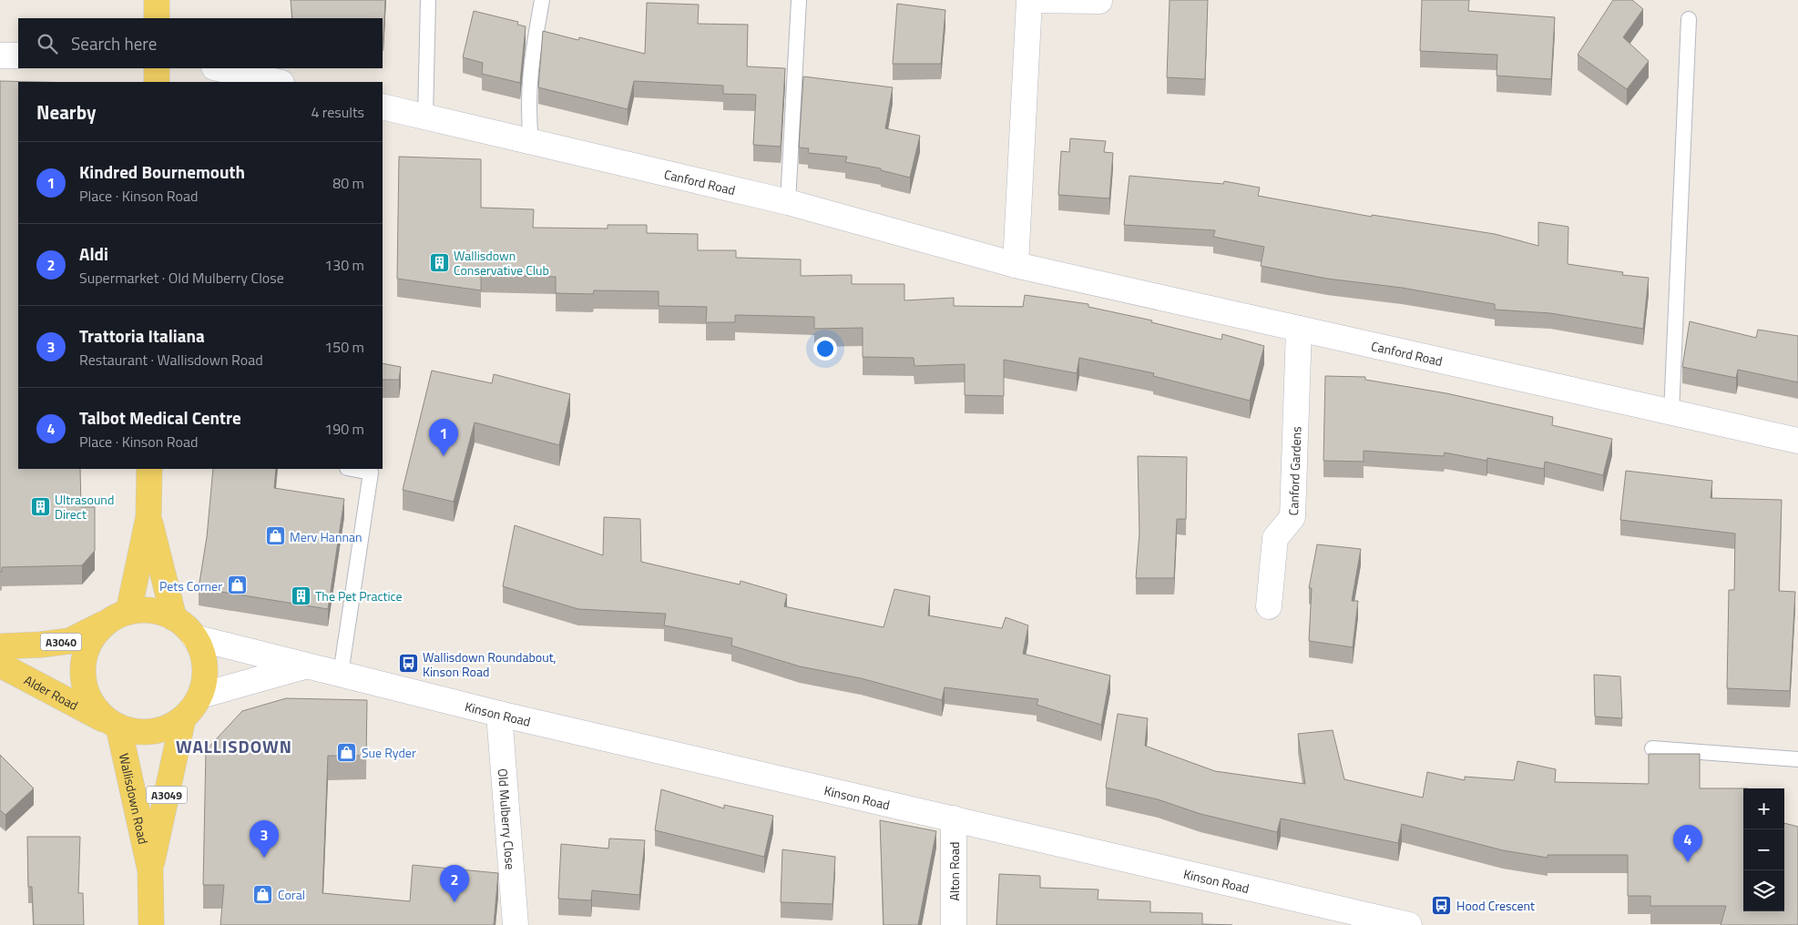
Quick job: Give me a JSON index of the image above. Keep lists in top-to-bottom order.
{
  "streets": {
    "main road": [
      "A3040",
      "Alder Road",
      "A3049",
      "Wallisdown Road"
    ],
    "street": [
      "Canford Road",
      "Canford Gardens",
      "Kinson Road",
      "Old Mulberry Close",
      "Alton Road"
    ]
  },
  "crossings": [
    ["Canford Road", "Canford Gardens"],
    ["A3040", "Alder Road"],
    ["A3040", "Kinson Road"],
    ["A3040", "Wallisdown Road"],
    ["Alder Road", "Kinson Road"],
    ["Alder Road", "Wallisdown Road"],
    ["Kinson Road", "Wallisdown Road"],
    ["Kinson Road", "Old Mulberry Close"],
    ["Kinson Road", "Alton Road"]
  ],
  "districts": ["WALLISDOWN"],
  "places": {
    "building": ["Wallisdown Conservative Club", "Ultrasound Direct", "The Pet Practice"],
    "shop": [
      "Merv Hannan",
      "Pets Corner",
      "Sue Ryder",
      "Coral"
    ],
    "bus stop": ["Wallisdown Roundabout, Kinson Road", "Hood Crescent"]
  },
  "page": {
    "search": "Search here",
    "heading": ["Nearby", "4 results"],
    "list": [
      {
        "mark": "1",
        "name": "Kindred Bournemouth",
        "note": "Place · Kinson Road",
        "value": "80 m"
      },
      {
        "mark": "2",
        "name": "Aldi",
        "note": "Supermarket · Old Mulberry Close",
        "value": "130 m"
      },
      {
        "mark": "3",
        "name": "Trattoria Italiana",
        "note": "Restaurant · Wallisdown Road",
        "value": "150 m"
      },
      {
        "mark": "4",
        "name": "Talbot Medical Centre",
        "note": "Place · Kinson Road",
        "value": "190 m"
      }
    ],
    "pins": [
      "1",
      "3",
      "4",
      "2"
    ],
    "map_buttons": ["+", "−"]
  }
}
